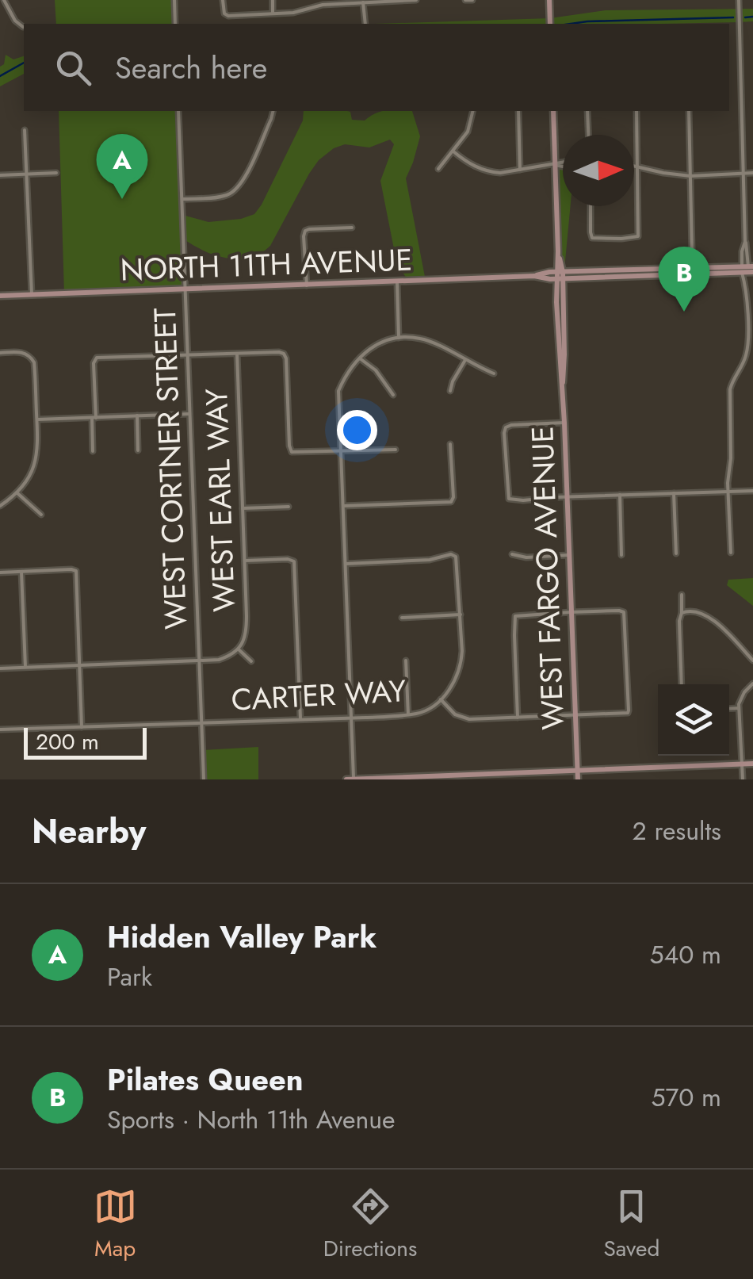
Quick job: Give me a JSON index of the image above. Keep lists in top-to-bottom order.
{
  "streets": {
    "main road": ["NORTH 11TH AVENUE", "WEST FARGO AVENUE"],
    "street": ["WEST CORTNER STREET", "WEST EARL WAY", "CARTER WAY"]
  },
  "crossings": [
    ["NORTH 11TH AVENUE", "WEST CORTNER STREET"],
    ["NORTH 11TH AVENUE", "WEST FARGO AVENUE"],
    ["WEST CORTNER STREET", "WEST EARL WAY"],
    ["WEST CORTNER STREET", "CARTER WAY"],
    ["WEST FARGO AVENUE", "CARTER WAY"]
  ],
  "scale_bar": "200 m",
  "north": "right",
  "page": {
    "search": "Search here",
    "pins": ["A", "B"],
    "scale": "200 m",
    "heading": ["Nearby", "2 results"],
    "list": [
      {
        "mark": "A",
        "name": "Hidden Valley Park",
        "note": "Park",
        "value": "540 m"
      },
      {
        "mark": "B",
        "name": "Pilates Queen",
        "note": "Sports · North 11th Avenue",
        "value": "570 m"
      }
    ],
    "nav": ["Map", "Directions", "Saved"]
  }
}
